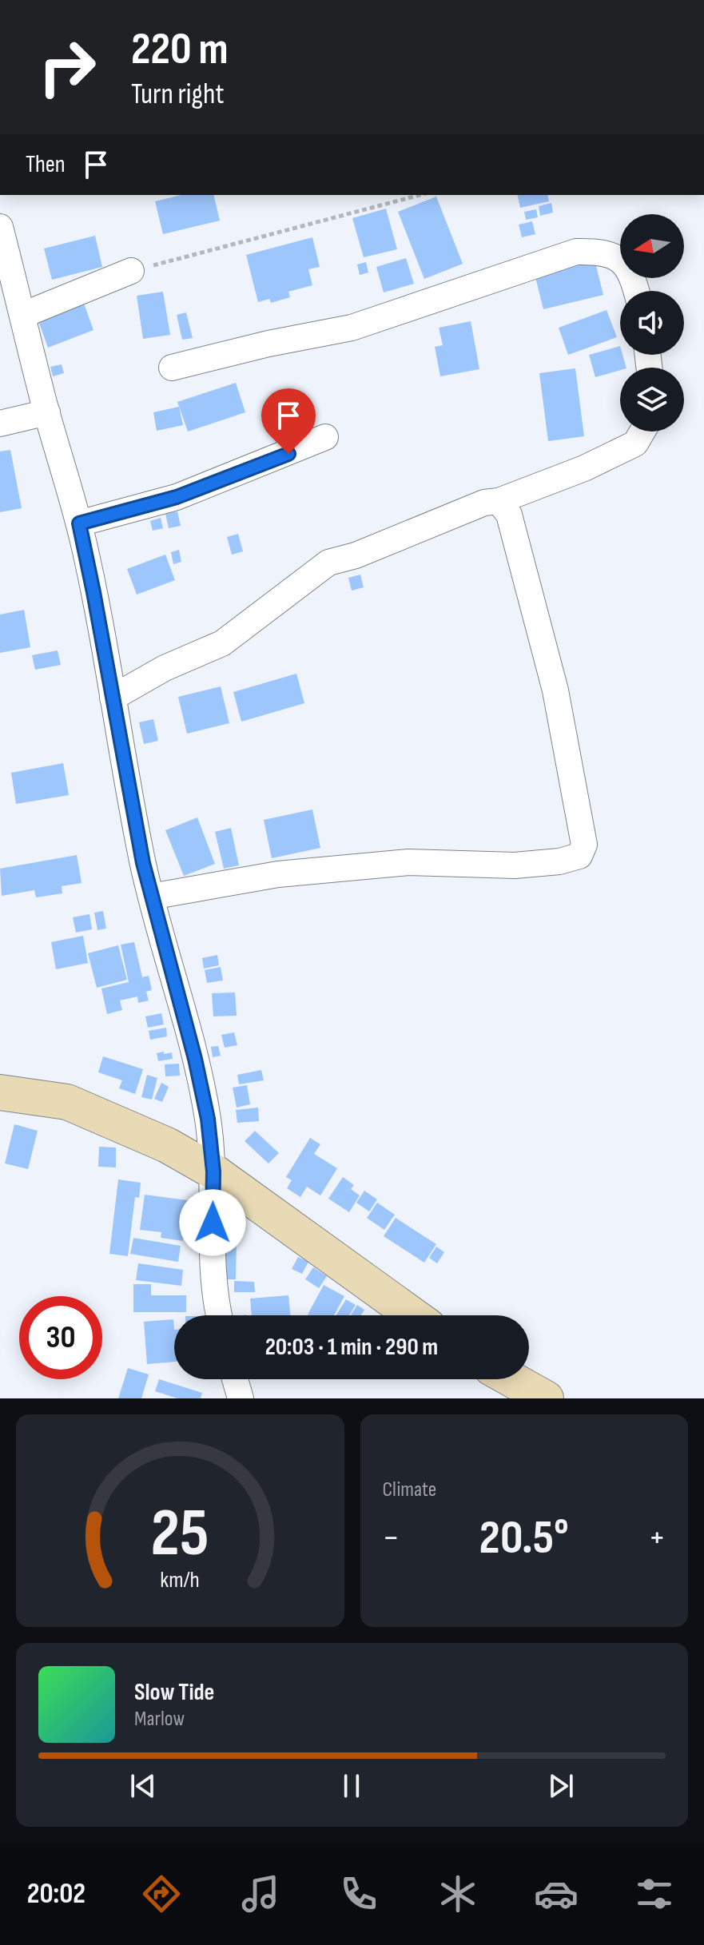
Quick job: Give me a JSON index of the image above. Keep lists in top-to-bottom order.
{
  "north": "left",
  "page": {
    "turn": ["220 m", "Turn right"],
    "then": "Then",
    "limit": "30",
    "trip": "20:03 · 1 min · 290 m",
    "tile": "Climate",
    "heat": ["−", "20.5°", "+"],
    "song": ["Slow Tide", "Marlow"],
    "tabs": "20:02",
    "gauge": ["25", "km/h"]
  }
}
